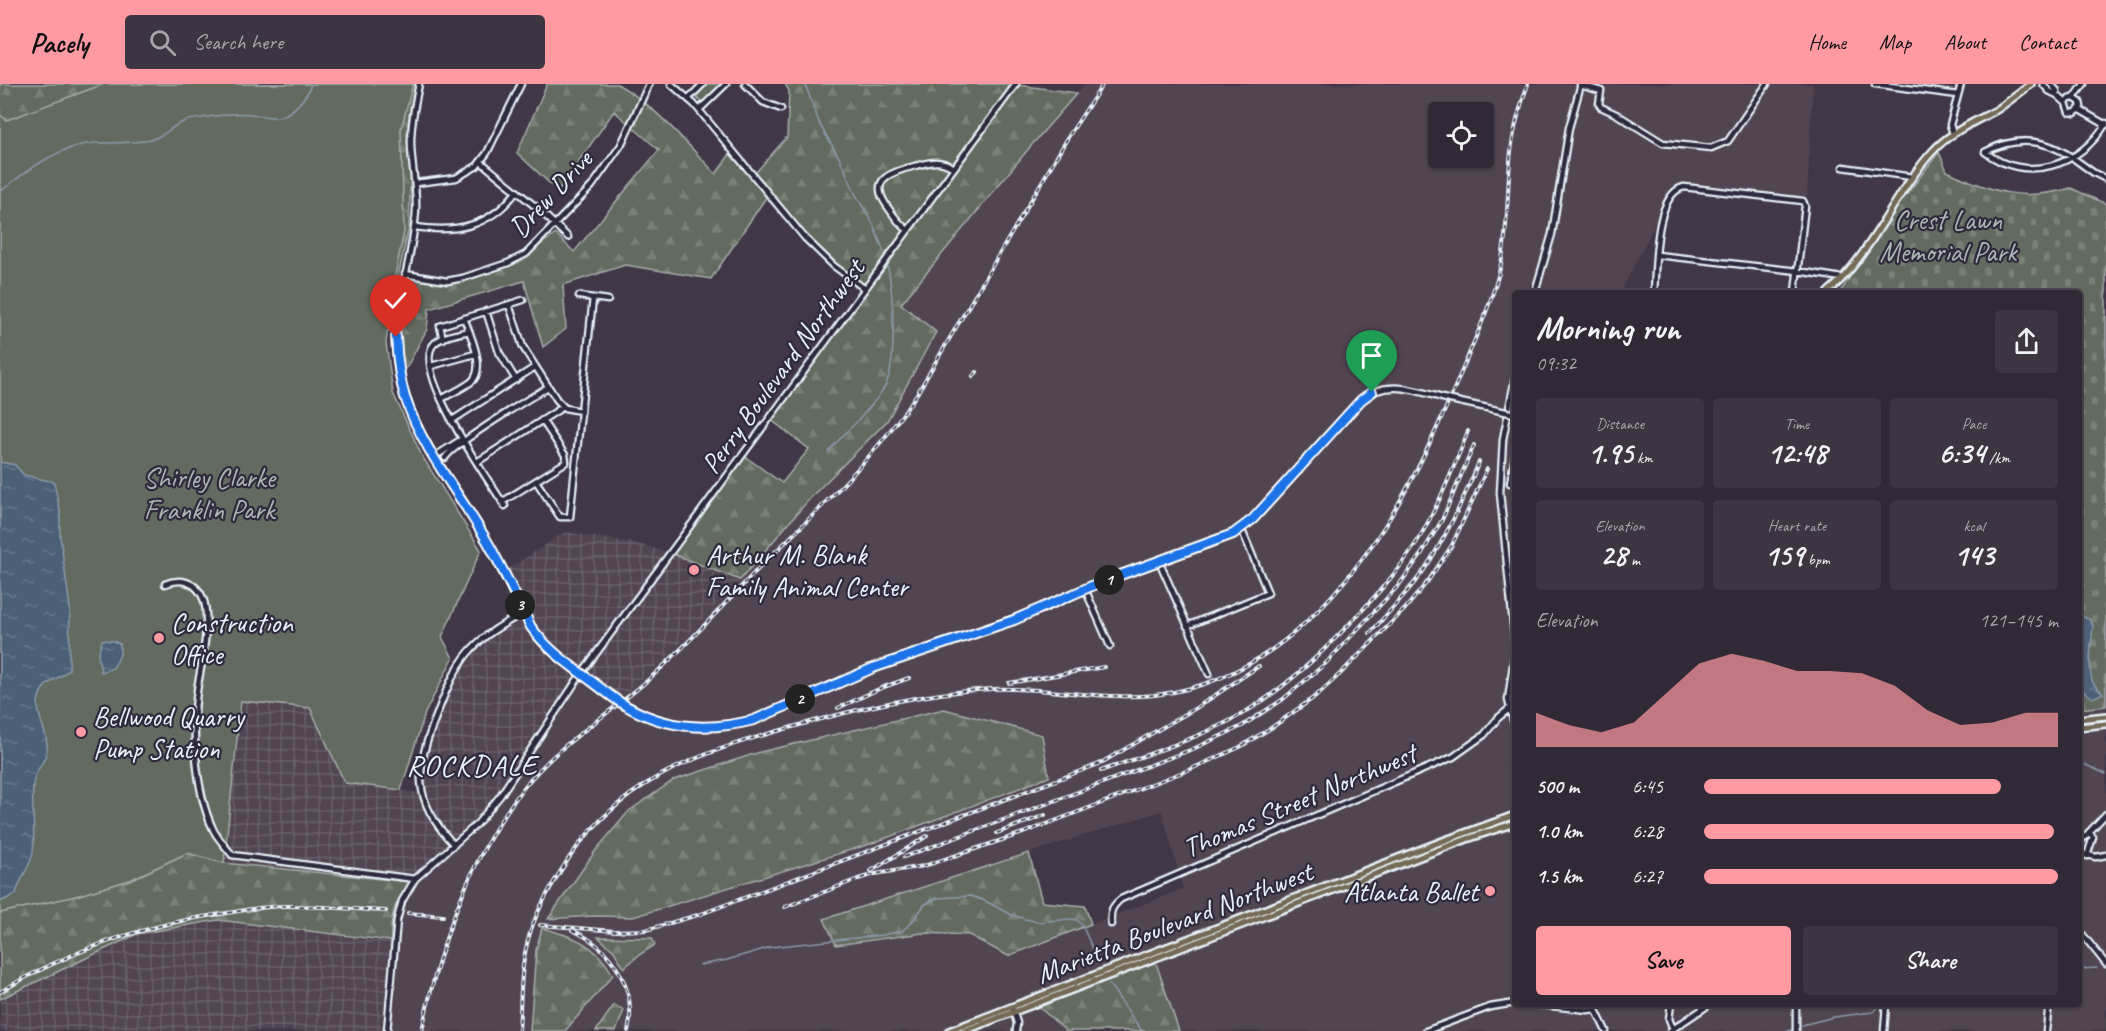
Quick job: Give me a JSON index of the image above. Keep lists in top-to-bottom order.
{
  "streets": {
    "main road": ["Marietta Boulevard Northwest"],
    "street": ["Drew Drive", "Perry Boulevard Northwest", "Thomas Street Northwest"]
  },
  "districts": ["ROCKDALE"],
  "parks": ["Crest Lawn Memorial Park", "Shirley Clarke Franklin Park"],
  "places": [
    "Arthur M. Blank Family Animal Center",
    "Construction Office",
    "Bellwood Quarry Pump Station",
    "Atlanta Ballet"
  ],
  "page": {
    "header": "Pacely",
    "search": "Search here",
    "nav": [
      "Home",
      "Map",
      "About",
      "Contact"
    ],
    "heading": ["Morning run", "09:32"],
    "stats": [
      ["Distance", "1.95 km"],
      ["Time", "12:48"],
      ["Pace", "6:34 /km"],
      ["Elevation", "28 m"],
      ["Heart rate", "159 bpm"],
      ["kcal", "143"]
    ],
    "pins": ["1", "3", "2"],
    "chart": ["Elevation", "121–145 m"],
    "list": [
      {
        "name": "500 m",
        "note": "6:45"
      },
      {
        "name": "1.0 km",
        "note": "6:28"
      },
      {
        "name": "1.5 km",
        "note": "6:27"
      }
    ],
    "buttons": ["Save", "Share"]
  }
}
